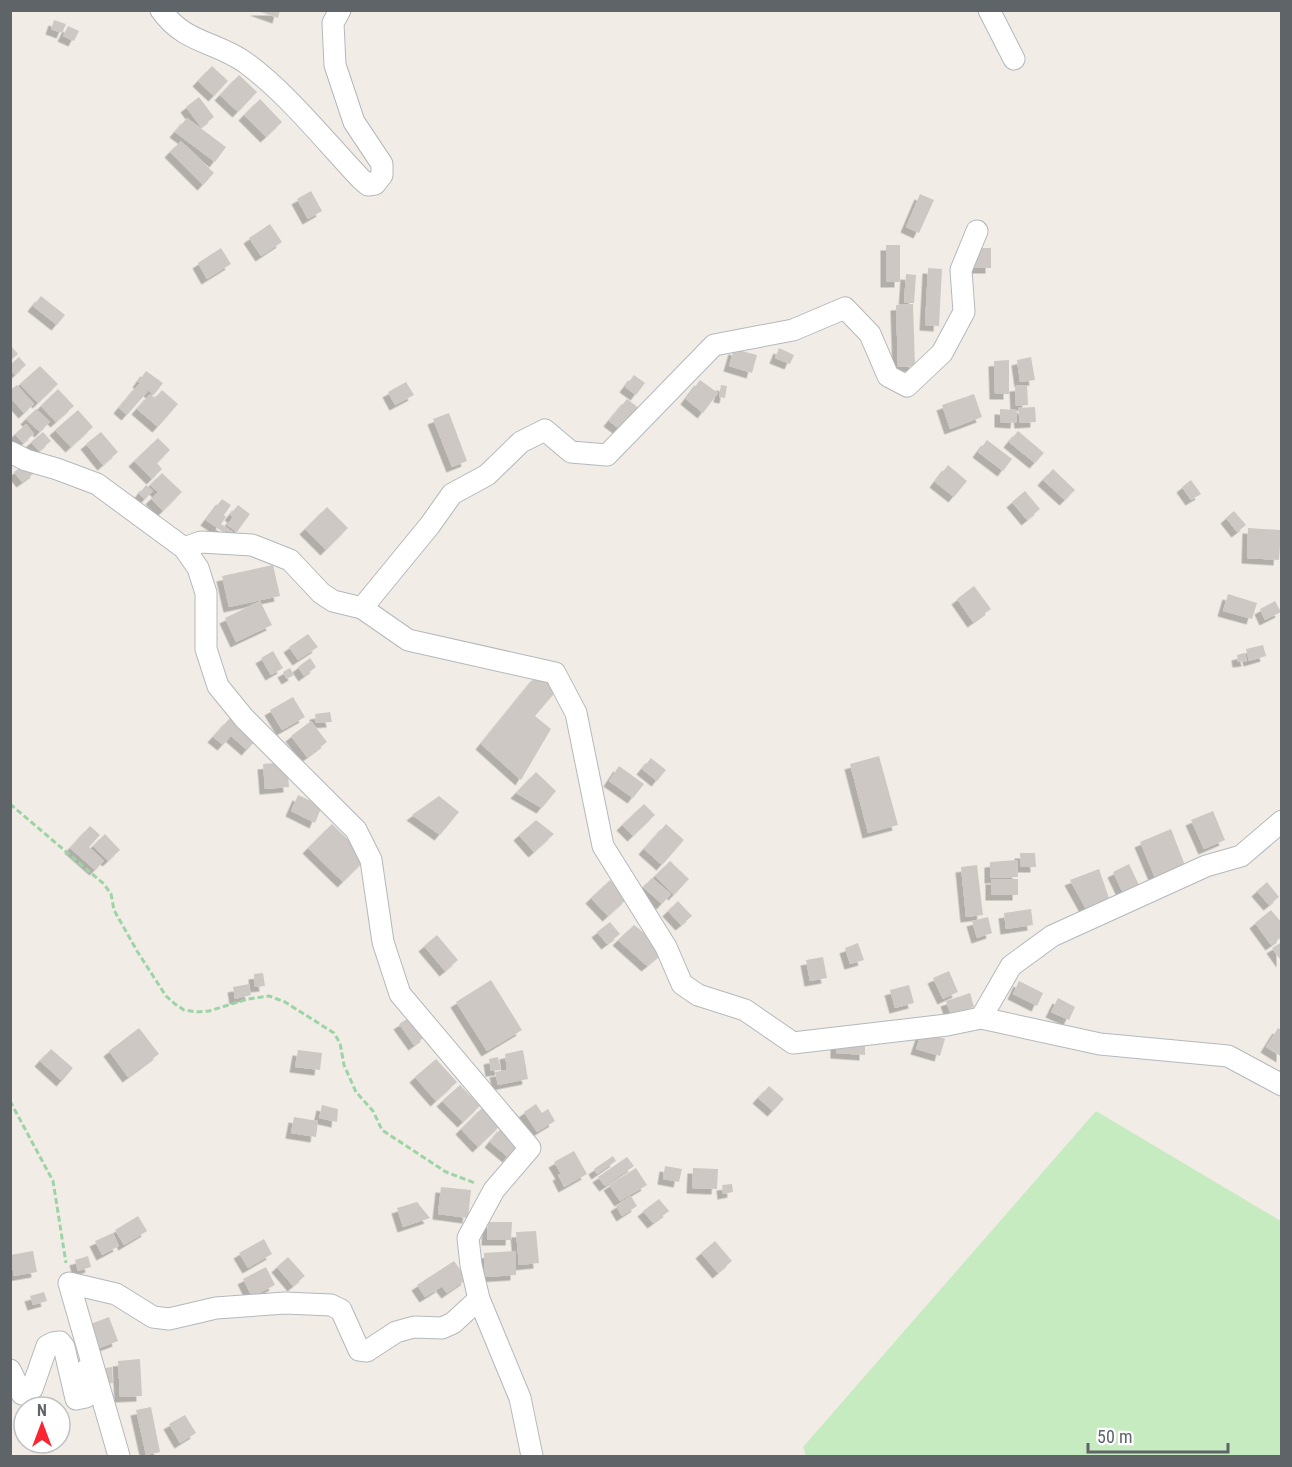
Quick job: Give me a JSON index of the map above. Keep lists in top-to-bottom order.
{
  "scale_bar": "50 m",
  "north": "top"
}
